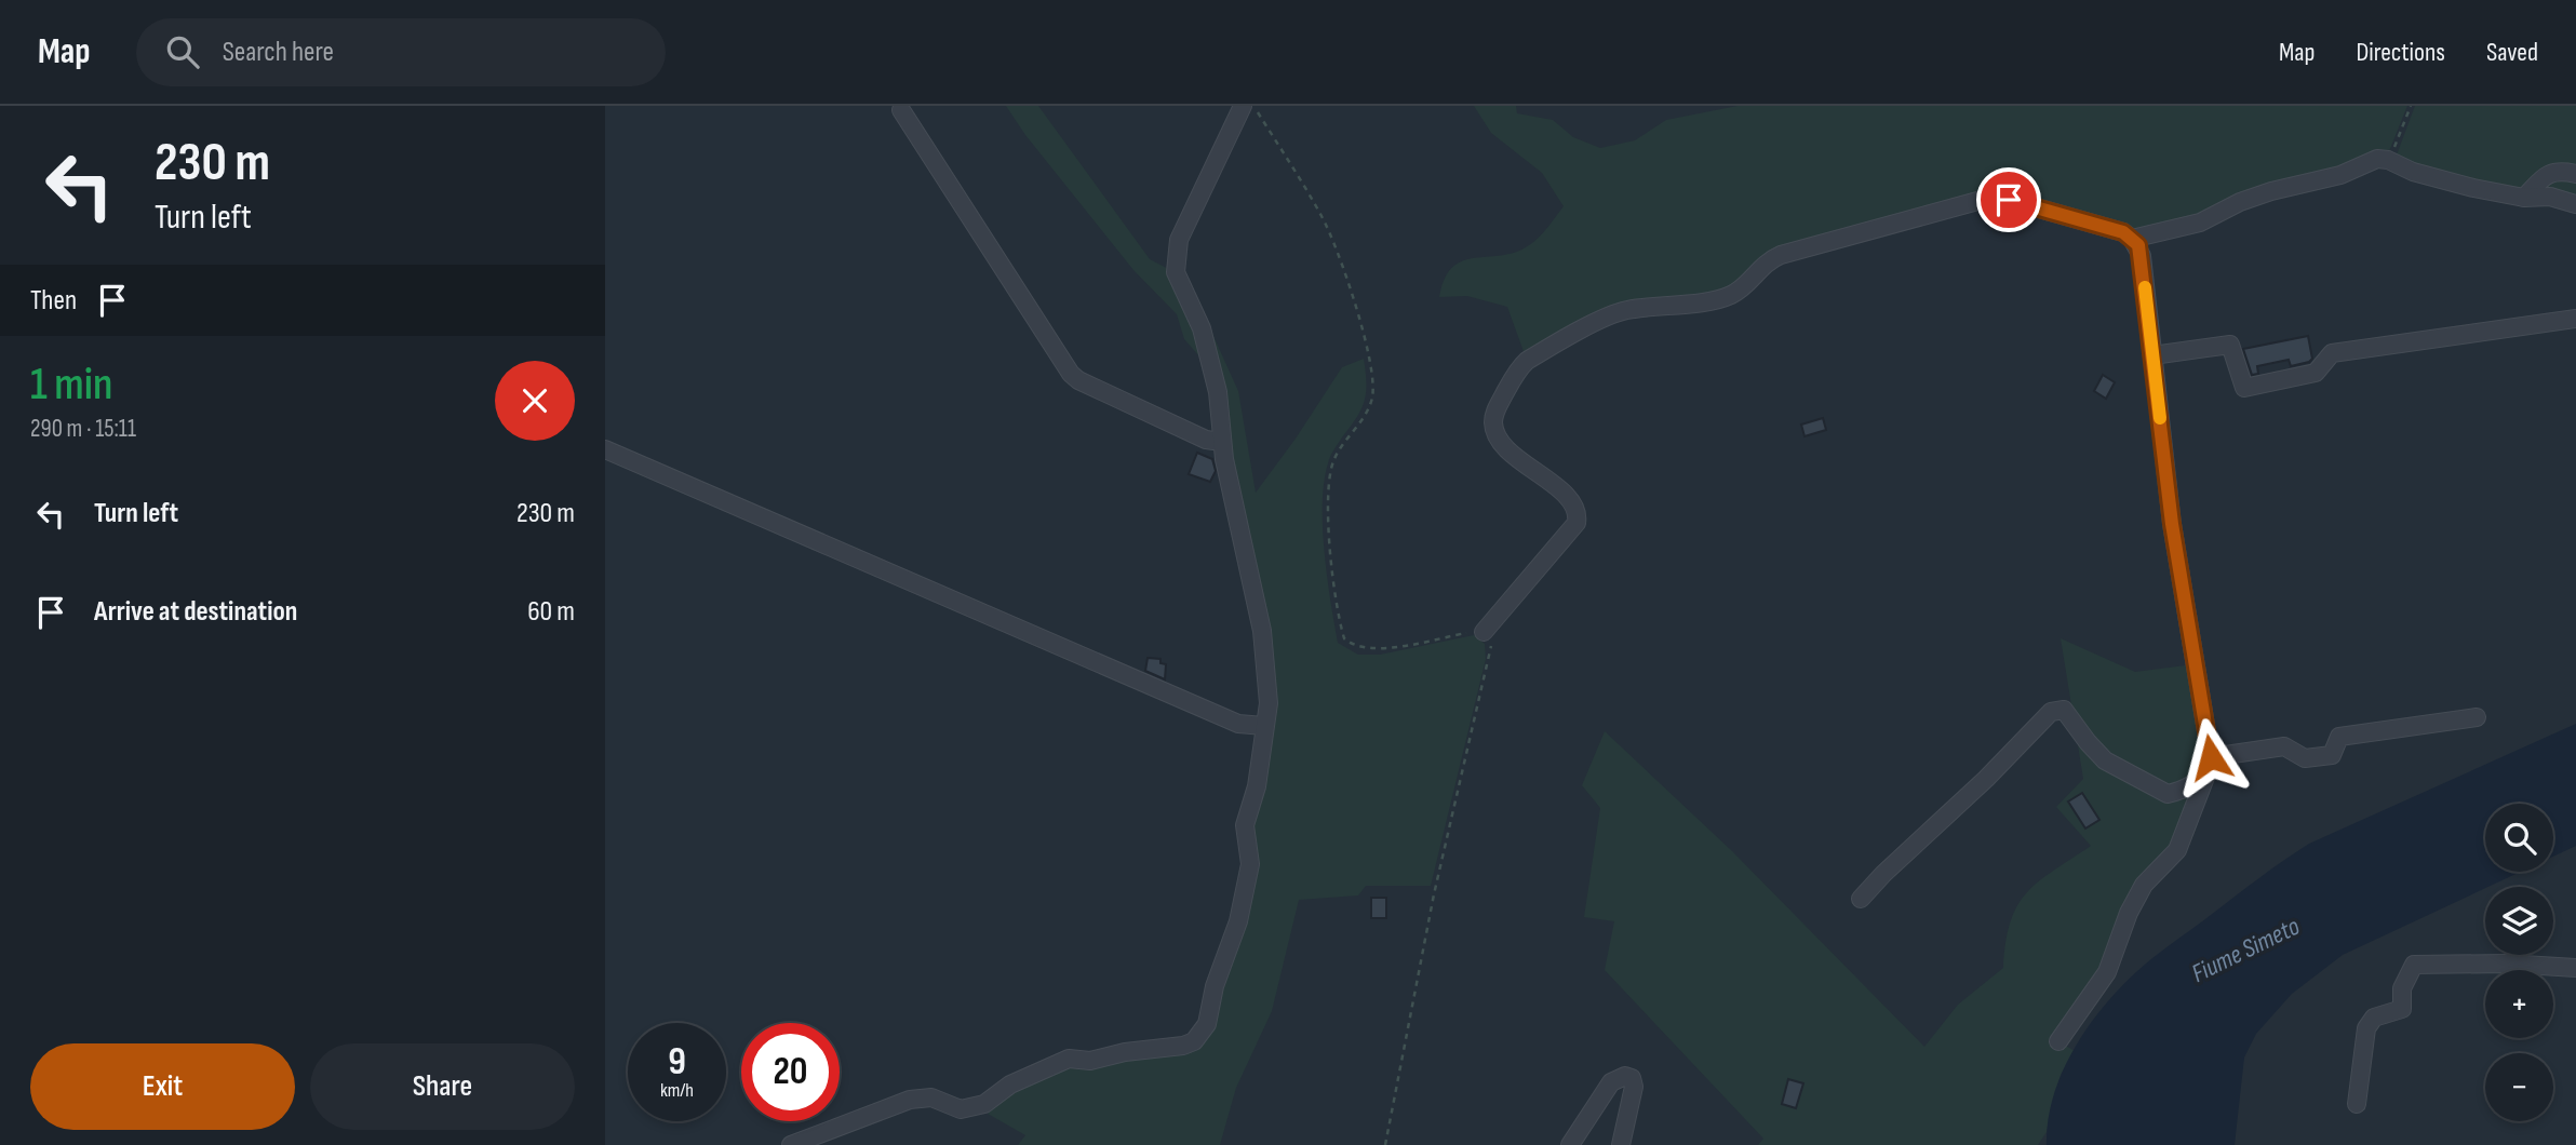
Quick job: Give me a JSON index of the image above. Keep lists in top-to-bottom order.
{
  "water": ["Fiume Simeto"],
  "page": {
    "header": "Map",
    "search": "Search here",
    "nav": ["Map", "Directions", "Saved"],
    "turn": ["230 m", "Turn left"],
    "then": "Then",
    "heading": ["1 min", "290 m · 15:11"],
    "list": [
      {
        "name": "Turn left",
        "value": "230 m"
      },
      {
        "name": "Arrive at destination",
        "value": "60 m"
      }
    ],
    "map_buttons": ["+", "−"],
    "speed": "9 km/h",
    "limit": "20",
    "buttons": ["Exit", "Share"]
  }
}
